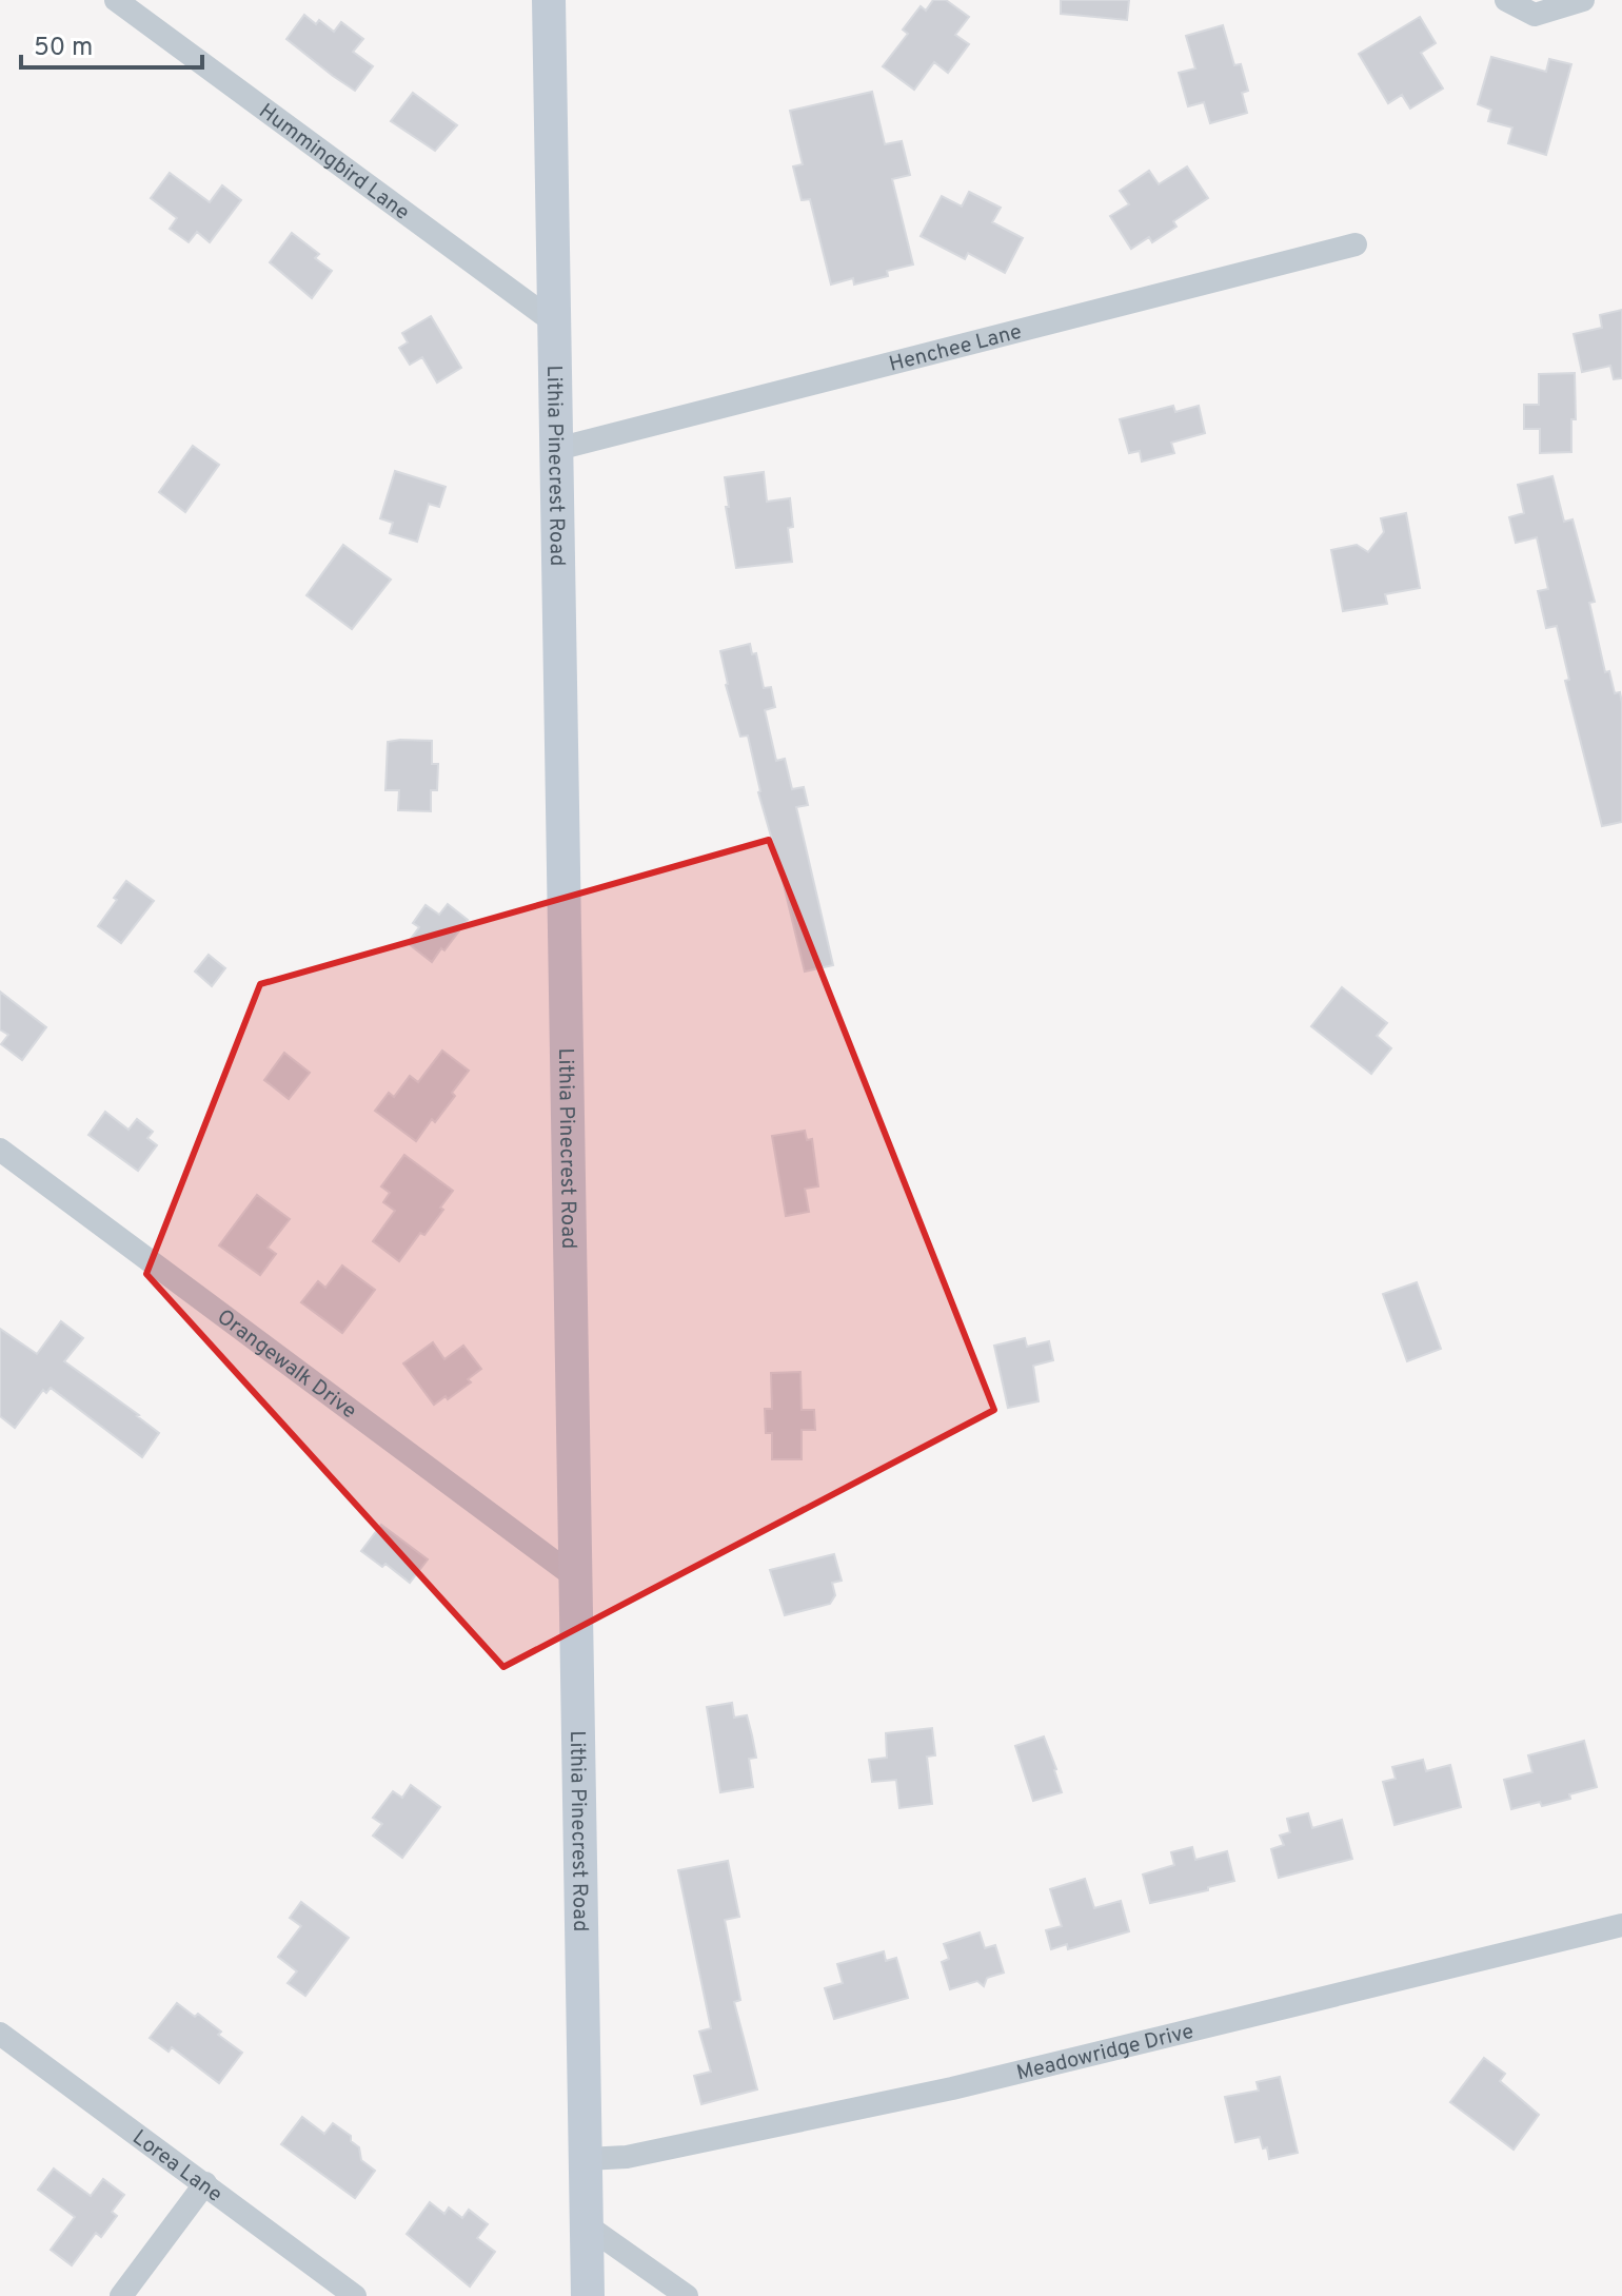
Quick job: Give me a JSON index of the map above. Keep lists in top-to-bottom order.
{
  "streets": {
    "main road": ["Lithia Pinecrest Road"],
    "street": [
      "Hummingbird Lane",
      "Henchee Lane",
      "Orangewalk Drive",
      "Meadowridge Drive",
      "Lorea Lane"
    ]
  },
  "crossings": [
    ["Hummingbird Lane", "Lithia Pinecrest Road"],
    ["Henchee Lane", "Lithia Pinecrest Road"],
    ["Lithia Pinecrest Road", "Orangewalk Drive"],
    ["Lithia Pinecrest Road", "Meadowridge Drive"]
  ],
  "scale_bar": "50 m"
}
